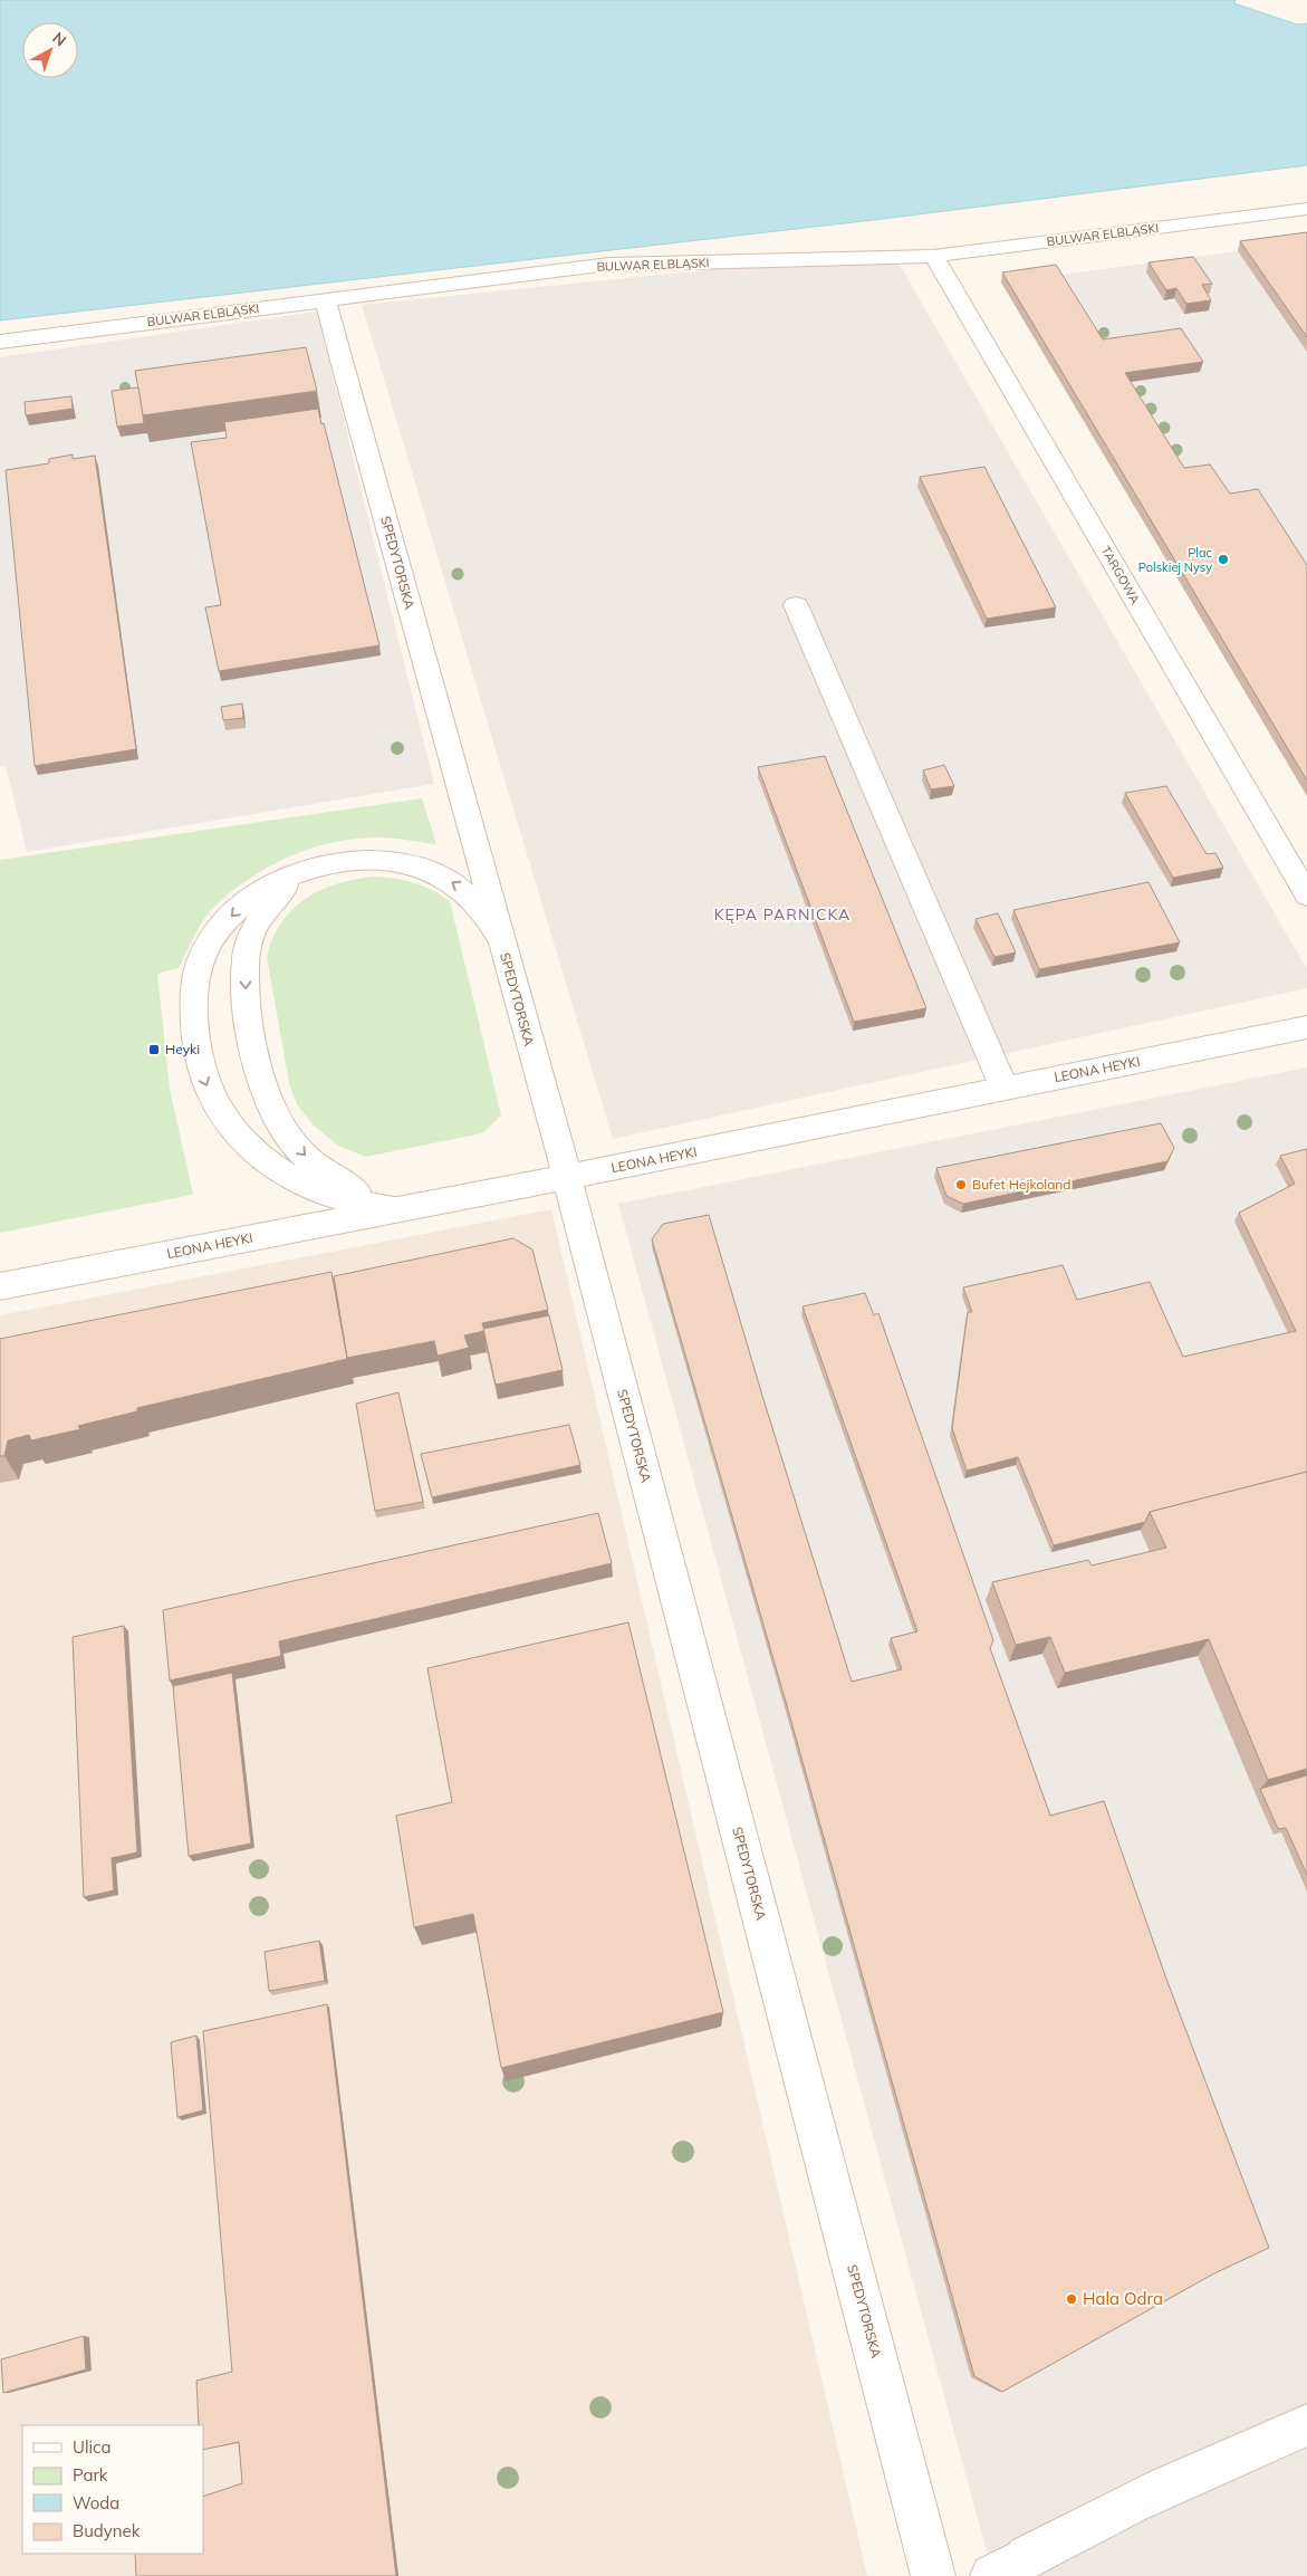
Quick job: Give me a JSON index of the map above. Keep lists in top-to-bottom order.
{
  "streets": {
    "street": [
      "BULWAR ELBLĄSKI",
      "SPEDYTORSKA",
      "TARGOWA",
      "LEONA HEYKI"
    ]
  },
  "crossings": [
    ["BULWAR ELBLĄSKI", "SPEDYTORSKA"],
    ["BULWAR ELBLĄSKI", "TARGOWA"],
    ["SPEDYTORSKA", "LEONA HEYKI"]
  ],
  "districts": ["KĘPA PARNICKA"],
  "places": {
    "other": ["Plac Polskiej Nysy", "Bufet Hejkoland", "Hala Odra"],
    "transit": ["Heyki"]
  },
  "legend": [
    "Ulica",
    "Park",
    "Woda",
    "Budynek"
  ],
  "north": "top right"
}
